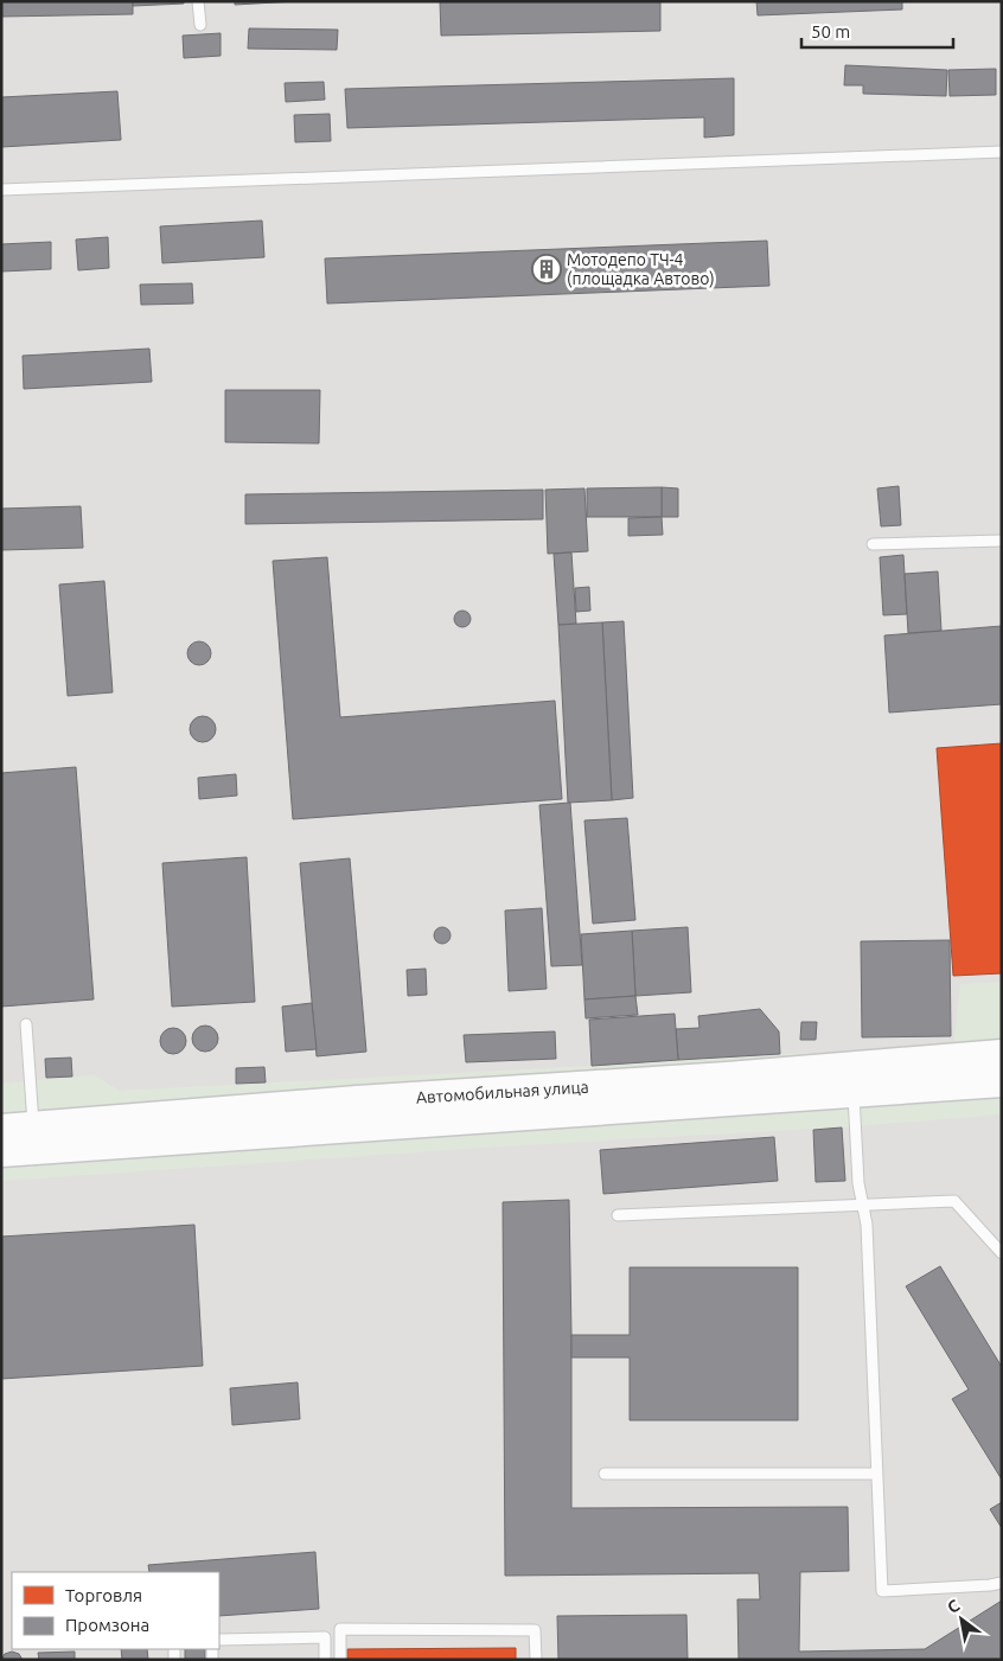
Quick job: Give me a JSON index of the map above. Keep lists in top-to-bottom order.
{
  "streets": {
    "main road": ["Автомобильная улица"]
  },
  "places": {
    "building": ["Мотодепо ТЧ-4 (площадка Автово)"]
  },
  "legend": ["Торговля", "Промзона"],
  "scale_bar": "50 m",
  "north": "top left"
}
